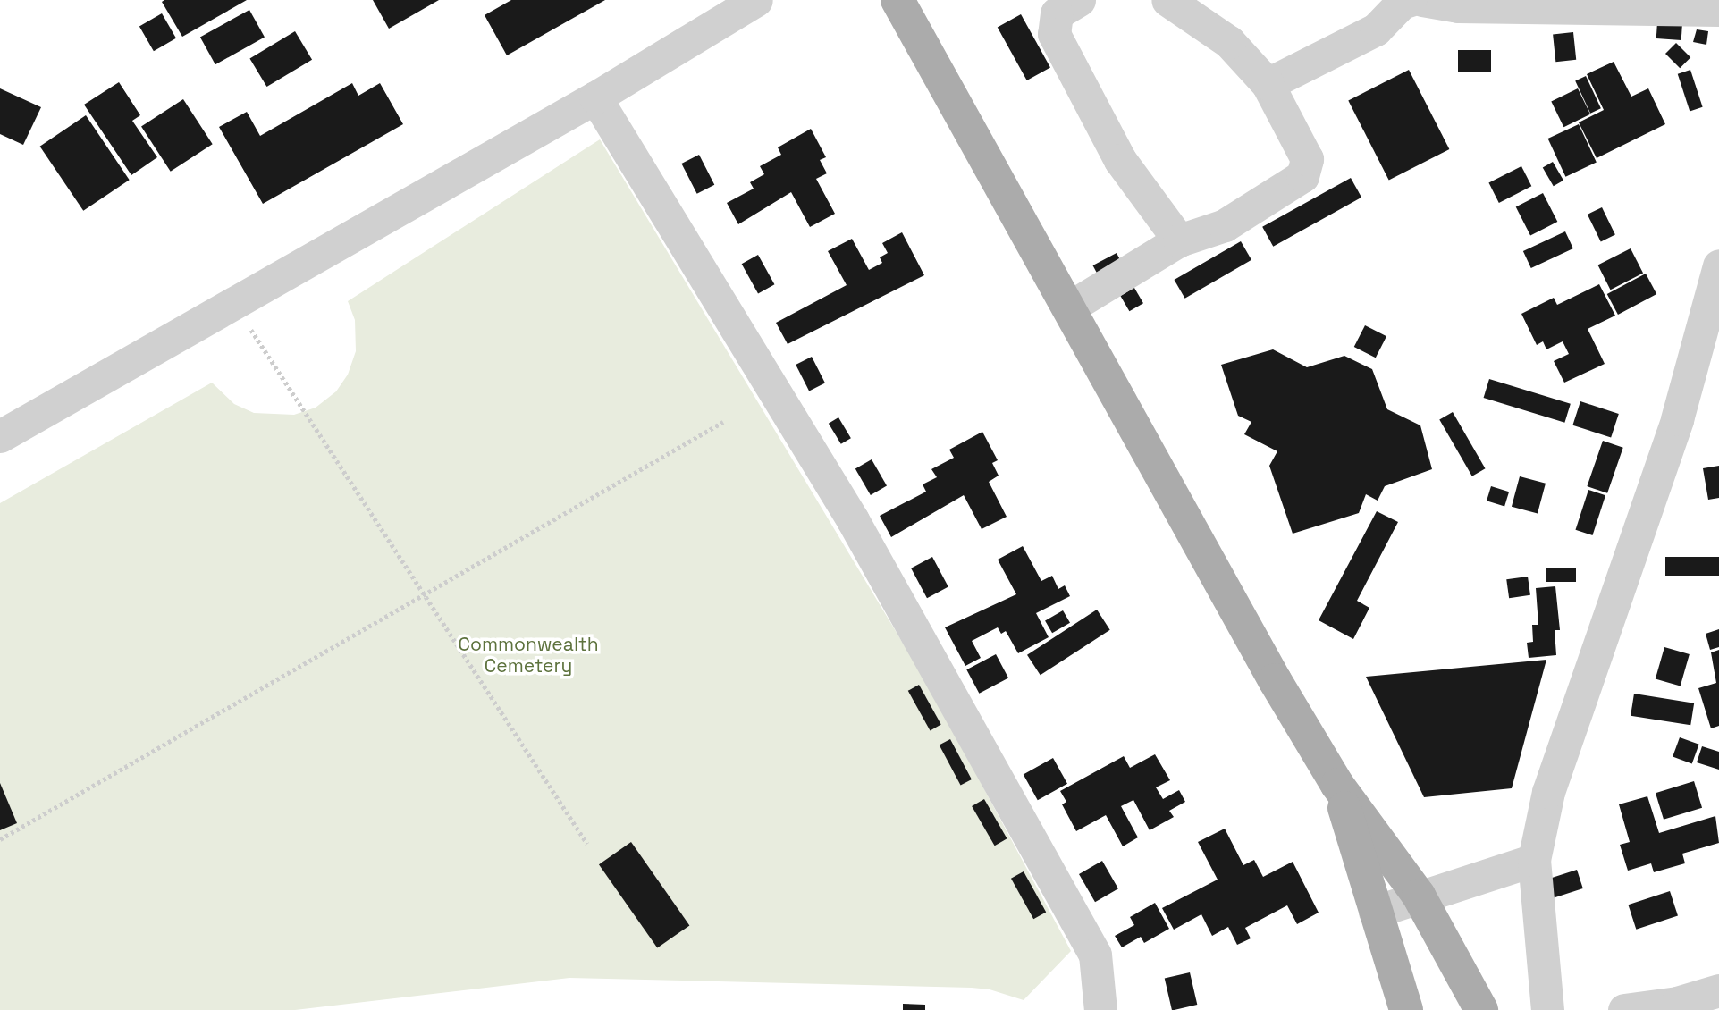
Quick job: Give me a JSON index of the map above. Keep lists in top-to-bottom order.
{
  "parks": ["Commonwealth Cemetery"]
}
